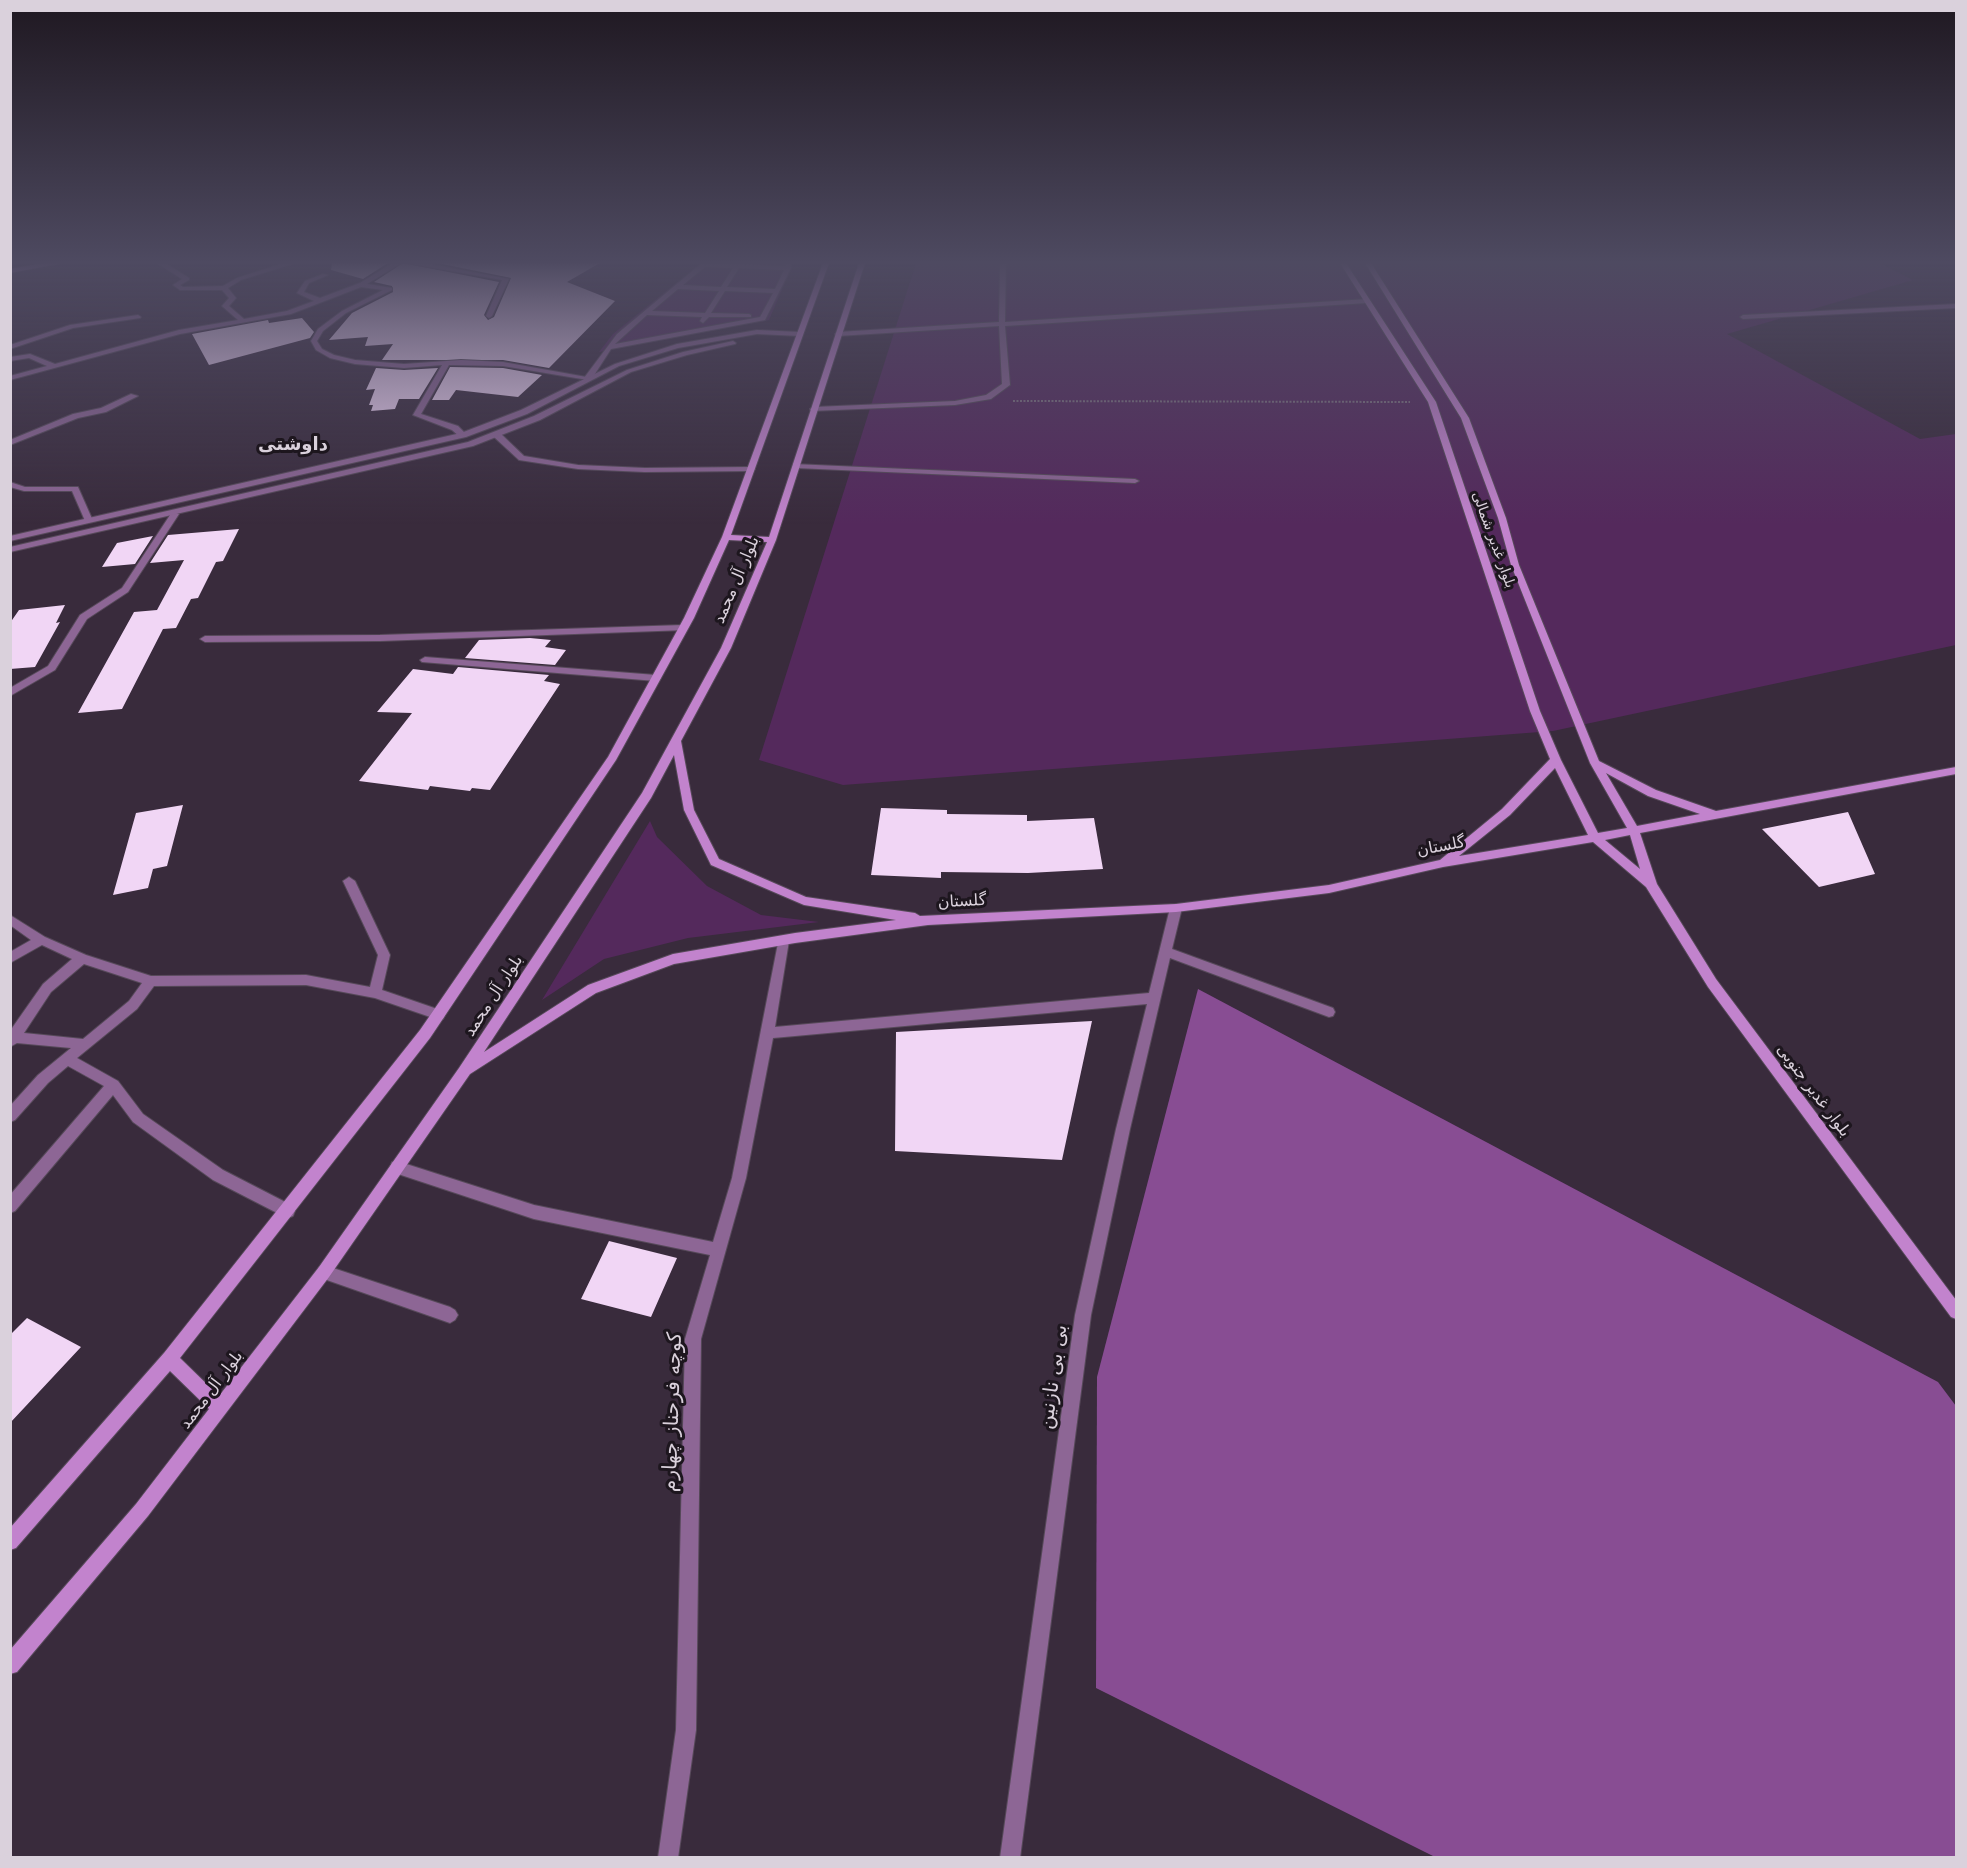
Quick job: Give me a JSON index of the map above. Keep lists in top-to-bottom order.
{
  "streets": {
    "main road": [
      "بلوار غدیر شمالی",
      "بلوار آل محمد",
      "گلستان",
      "بلوار غدیر جنوبی"
    ],
    "street": ["بی بی نازنین", "کوچه فرحناز چهارم"]
  },
  "crossings": [
    ["بلوار غدیر شمالی", "گلستان"],
    ["بلوار غدیر شمالی", "بلوار غدیر جنوبی"],
    ["بلوار آل محمد", "گلستان"],
    ["گلستان", "بلوار غدیر جنوبی"],
    ["گلستان", "بی بی نازنین"],
    ["گلستان", "کوچه فرحناز چهارم"]
  ],
  "districts": ["داوشتی"]
}
